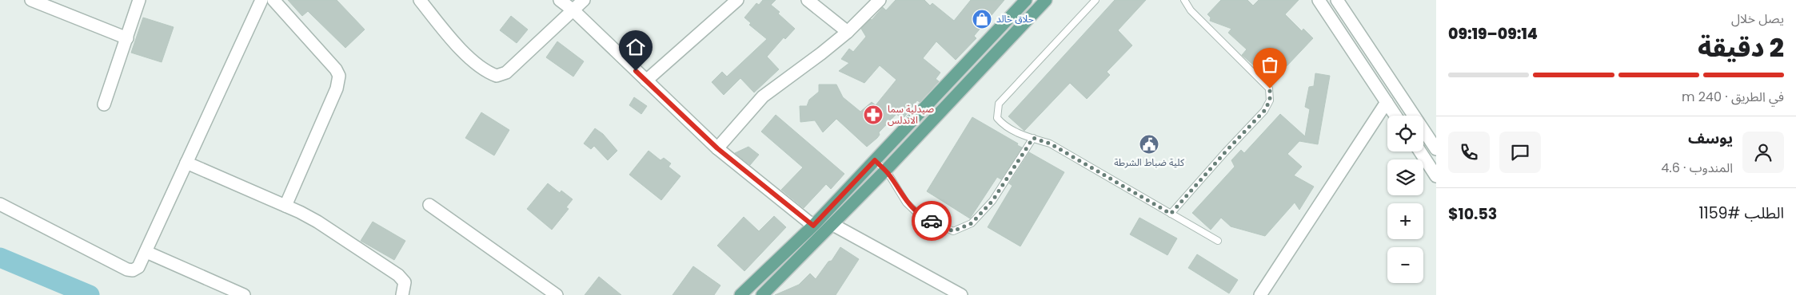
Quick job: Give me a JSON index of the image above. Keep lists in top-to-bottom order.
{
  "places": {
    "shop": ["حلاق خالد"],
    "pharmacy": ["صيدلية سما الاندلس"],
    "public building": ["كلية ضباط الشرطة"]
  },
  "page": {
    "heading": ["2 دقيقة", "يصل خلال", "09:14–09:19"],
    "panel": [
      "يوسف",
      "المندوب · 4.6",
      "الطلب #1159",
      "$10.53"
    ],
    "bar": "في الطريق · 240 m",
    "map_buttons": ["+", "−"]
  }
}
